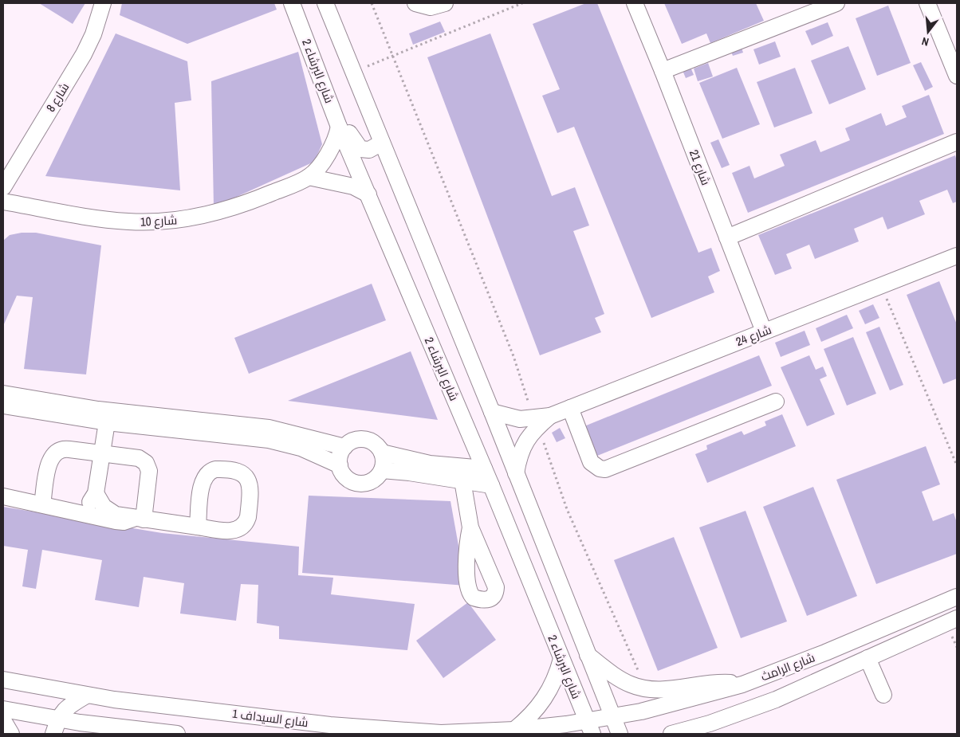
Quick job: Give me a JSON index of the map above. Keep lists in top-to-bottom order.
{
  "streets": {
    "street": [
      "شارع البرشاء 2",
      "شارع 8",
      "شارع 21",
      "شارع 10",
      "شارع 24",
      "شارع الرامث",
      "شارع السيداف 1"
    ]
  },
  "crossings": [
    ["شارع البرشاء 2", "شارع 10"],
    ["شارع البرشاء 2", "شارع الرامث"],
    ["شارع البرشاء 2", "شارع السيداف 1"],
    ["شارع 21", "شارع 24"],
    ["شارع الرامث", "شارع السيداف 1"]
  ],
  "north": "bottom"
}
